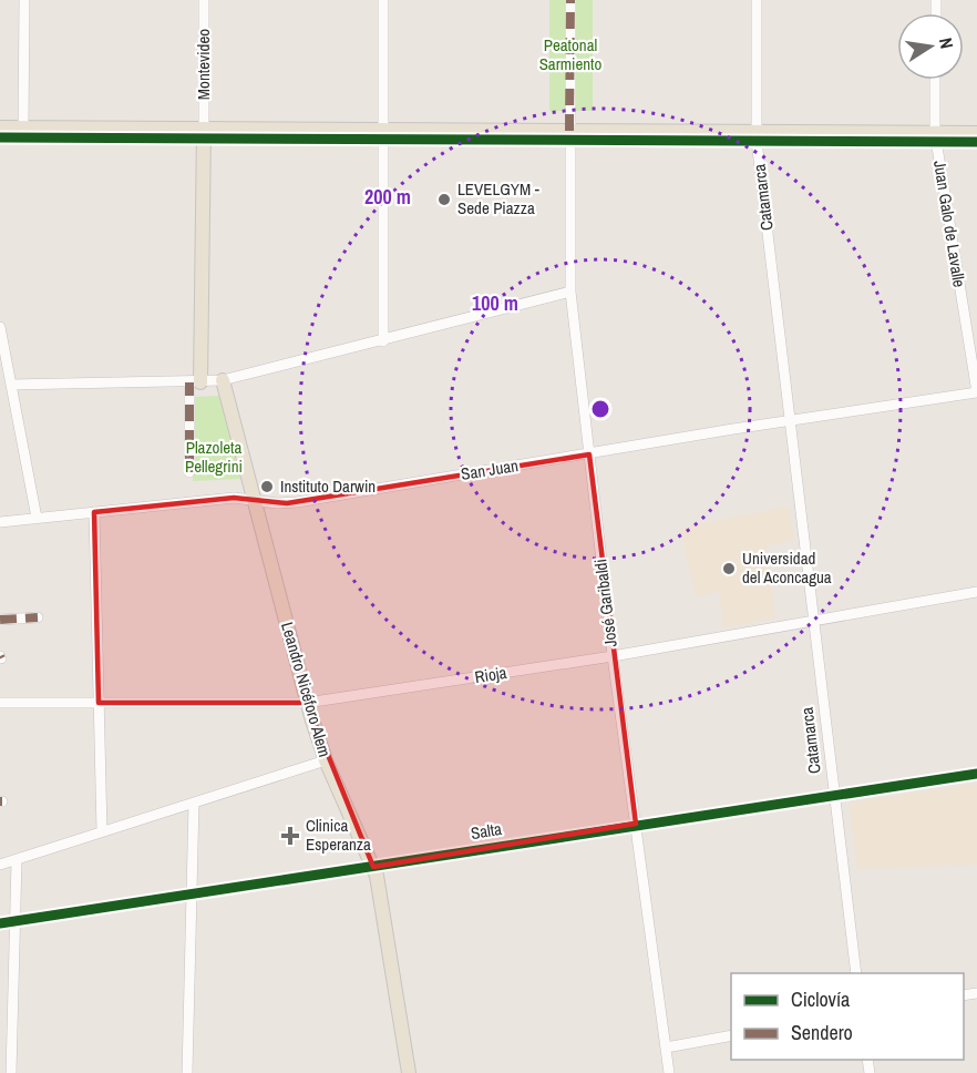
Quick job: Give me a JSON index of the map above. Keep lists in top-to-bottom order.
{
  "streets": {
    "main road": ["Leandro Nicéforo Alem"],
    "street": [
      "Montevideo",
      "Catamarca",
      "Juan Galo de Lavalle",
      "San Juan",
      "José Garibaldi",
      "Rioja",
      "Salta"
    ]
  },
  "crossings": [
    ["Catamarca", "San Juan"],
    ["Catamarca", "Rioja"],
    ["Catamarca", "Salta"],
    ["Juan Galo de Lavalle", "San Juan"],
    ["San Juan", "José Garibaldi"],
    ["San Juan", "Leandro Nicéforo Alem"],
    ["José Garibaldi", "Rioja"],
    ["José Garibaldi", "Salta"],
    ["Rioja", "Leandro Nicéforo Alem"],
    ["Leandro Nicéforo Alem", "Salta"]
  ],
  "parks": ["Peatonal Sarmiento", "Plazoleta Pellegrini"],
  "places": {
    "other": ["LEVELGYM - Sede Piazza", "Instituto Darwin", "Universidad del Aconcagua"],
    "health": ["Clinica Esperanza"]
  },
  "legend": ["Ciclovía", "Sendero"],
  "north": "right",
  "rings": ["200 m", "100 m"]
}
